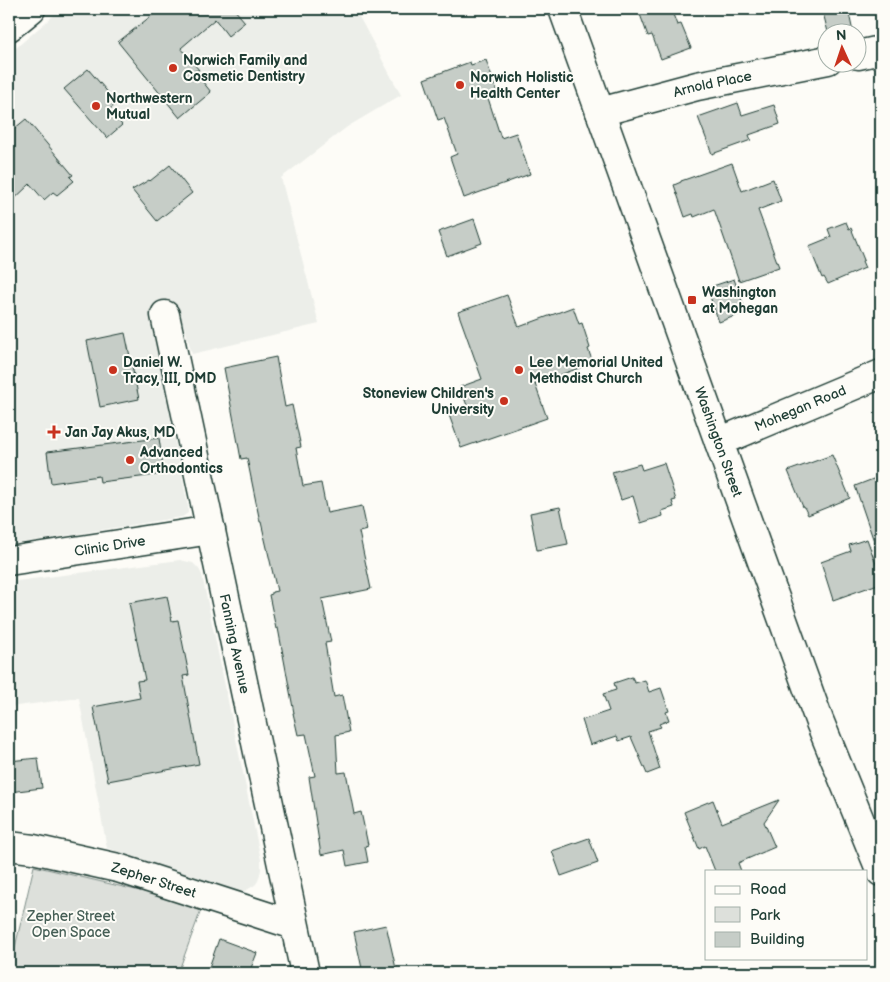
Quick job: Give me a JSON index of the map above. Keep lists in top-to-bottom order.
{
  "streets": {
    "main road": [
      "Arnold Place",
      "Mohegan Road",
      "Washington Street",
      "Clinic Drive",
      "Fanning Avenue",
      "Zepher Street"
    ]
  },
  "crossings": [
    ["Arnold Place", "Washington Street"],
    ["Mohegan Road", "Washington Street"],
    ["Clinic Drive", "Fanning Avenue"],
    ["Fanning Avenue", "Zepher Street"]
  ],
  "parks": ["Zepher Street Open Space"],
  "places": {
    "other": [
      "Norwich Family and Cosmetic Dentistry",
      "Norwich Holistic Health Center",
      "Northwestern Mutual",
      "Daniel W. Tracy, III, DMD",
      "Lee Memorial United Methodist Church",
      "Stoneview Children's University",
      "Advanced Orthodontics"
    ],
    "transit": ["Washington at Mohegan"],
    "health": ["Jan Jay Akus, MD"]
  },
  "legend": ["Road", "Park", "Building"],
  "north": "top"
}
